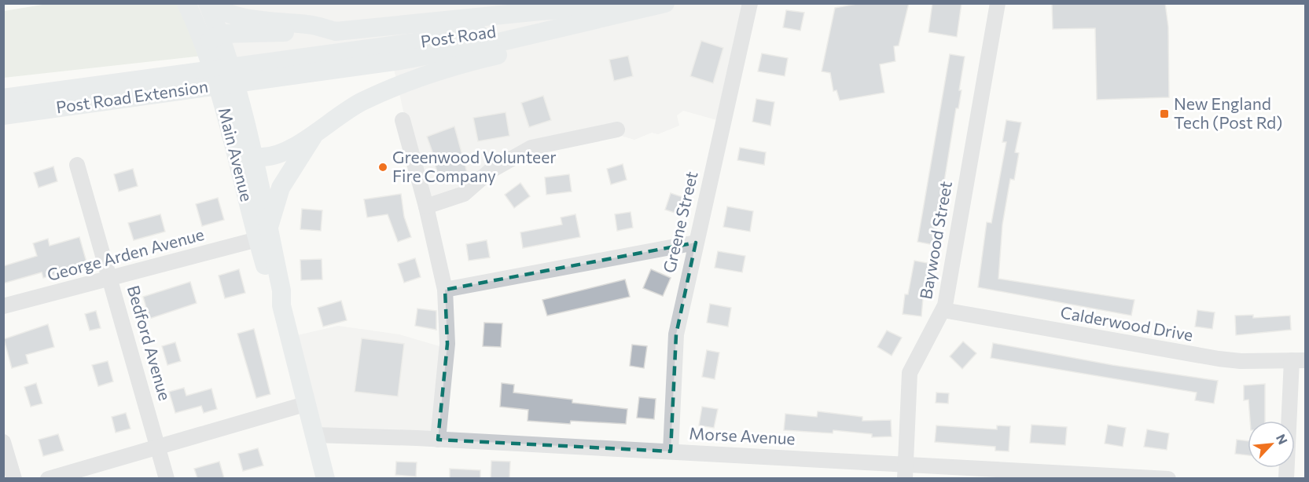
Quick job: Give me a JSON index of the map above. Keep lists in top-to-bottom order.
{
  "streets": {
    "main road": ["Post Road", "Post Road Extension", "Main Avenue"],
    "street": [
      "Greene Street",
      "Baywood Street",
      "George Arden Avenue",
      "Calderwood Drive",
      "Bedford Avenue",
      "Morse Avenue"
    ]
  },
  "crossings": [
    ["Post Road", "Post Road Extension"],
    ["Main Avenue", "George Arden Avenue"],
    ["Main Avenue", "Morse Avenue"],
    ["Greene Street", "Morse Avenue"],
    ["Baywood Street", "Calderwood Drive"],
    ["Baywood Street", "Morse Avenue"],
    ["George Arden Avenue", "Bedford Avenue"]
  ],
  "places": {
    "transit": ["New England Tech (Post Rd)"],
    "other": ["Greenwood Volunteer Fire Company"]
  },
  "north": "top right"
}
